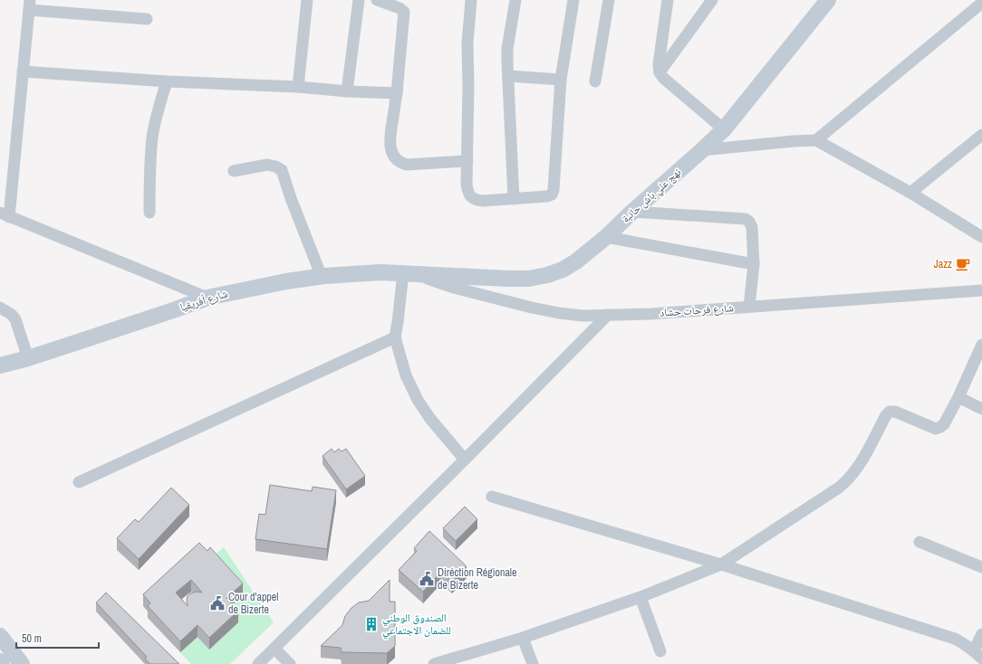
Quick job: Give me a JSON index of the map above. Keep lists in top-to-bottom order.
{
  "streets": {
    "street": ["نهج علي باش حانبة", "شارع أفريقيا", "شارع فرحات حشاد"]
  },
  "crossings": [
    ["نهج علي باش حانبة", "شارع أفريقيا"],
    ["نهج علي باش حانبة", "شارع فرحات حشاد"],
    ["شارع أفريقيا", "شارع فرحات حشاد"]
  ],
  "places": {
    "cafe": ["Jazz"],
    "public building": ["Diréction Régionale de Bizerte", "Cour d'appel de Bizerte"],
    "building": ["الصندوق الوطني للضمان الاجتماعي"]
  },
  "scale_bar": "50 m"
}
